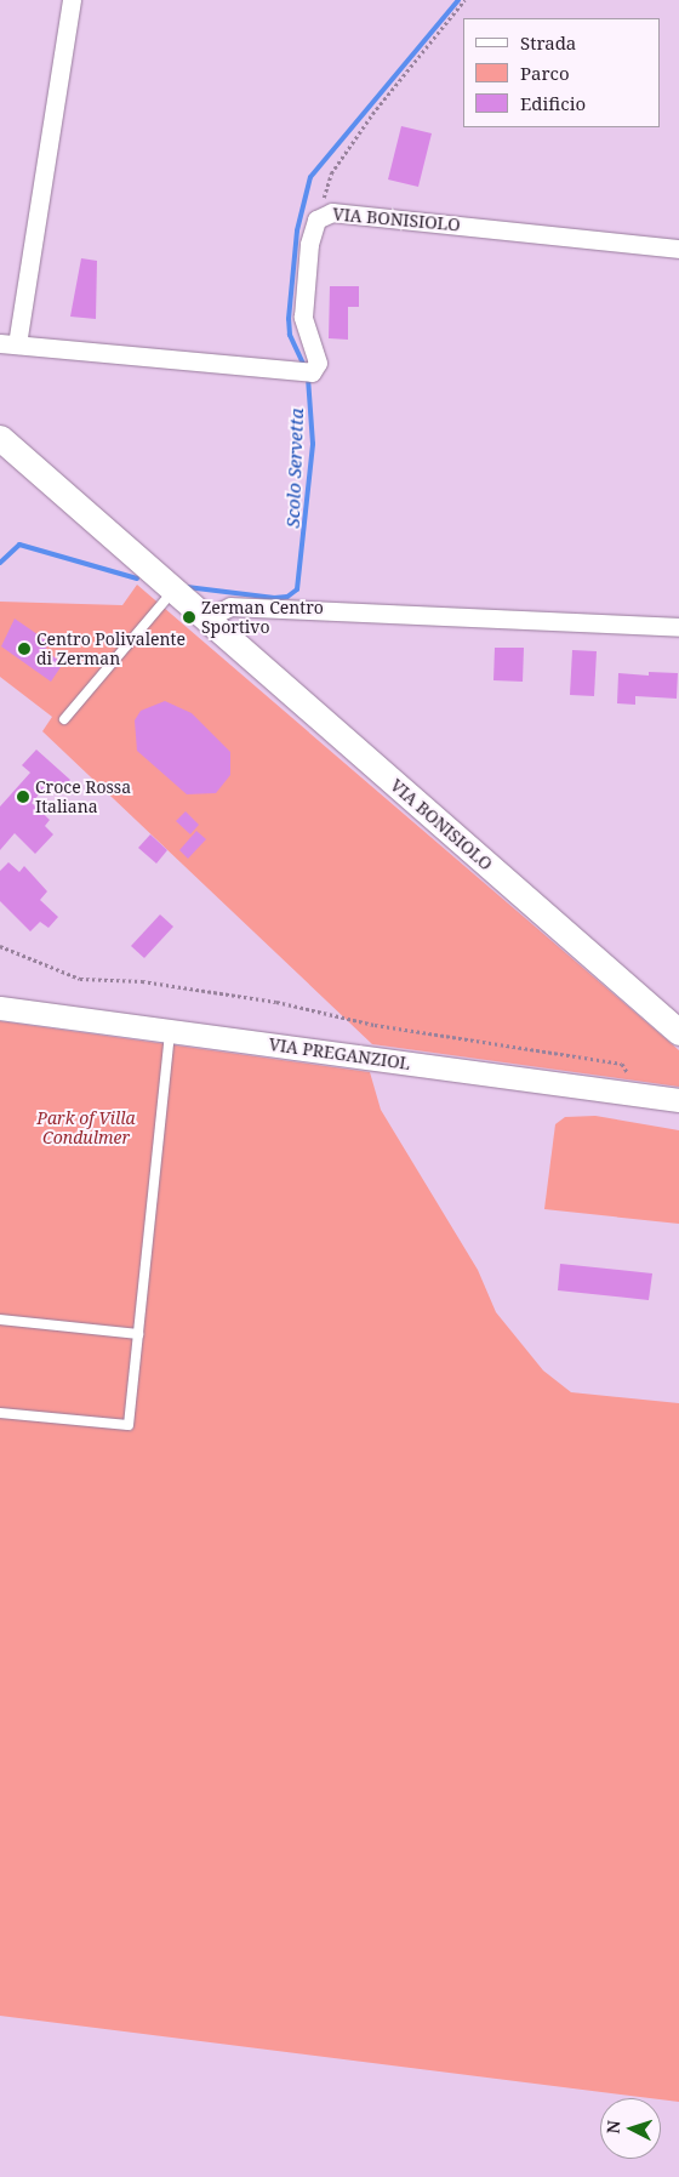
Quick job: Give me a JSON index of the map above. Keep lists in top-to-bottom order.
{
  "streets": {
    "main road": ["VIA BONISIOLO"],
    "street": ["VIA PREGANZIOL"]
  },
  "water": ["Scolo Servetta"],
  "parks": ["Park of Villa Condulmer"],
  "places": ["Zerman Centro Sportivo", "Centro Polivalente di Zerman", "Croce Rossa Italiana"],
  "legend": ["Strada", "Parco", "Edificio"],
  "north": "left"
}
